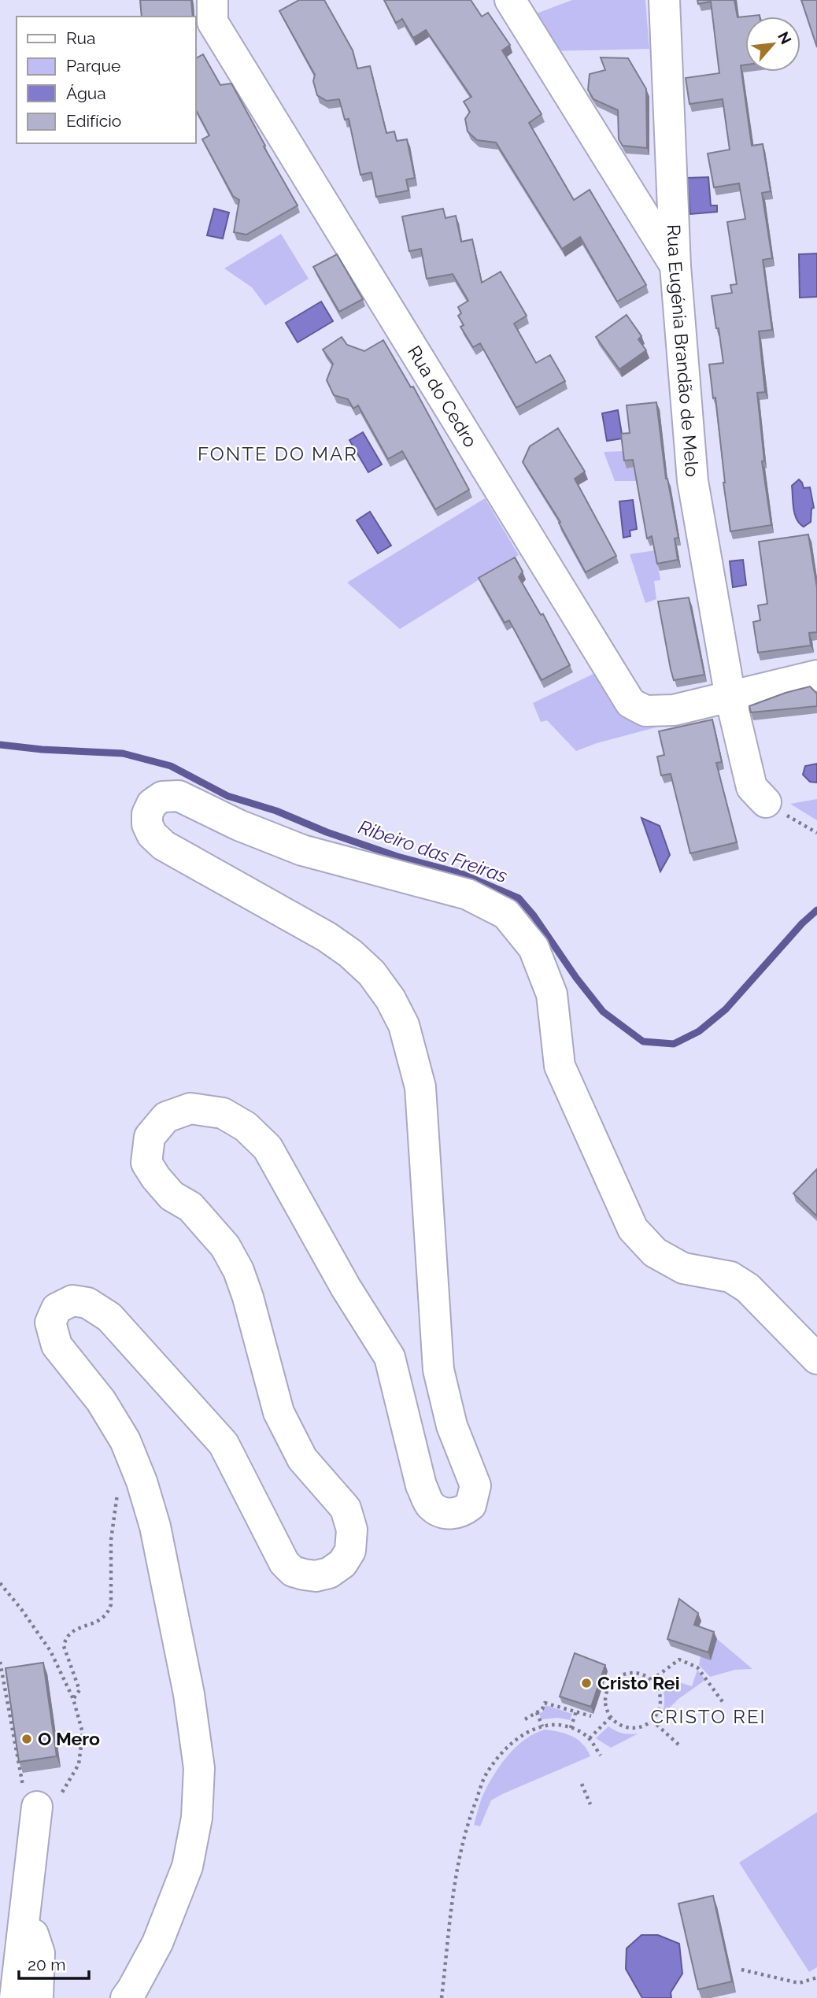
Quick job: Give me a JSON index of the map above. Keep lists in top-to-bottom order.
{
  "streets": {
    "street": ["Rua Eugénia Brandão de Melo", "Rua do Cedro"]
  },
  "crossings": [
    ["Rua Eugénia Brandão de Melo", "Rua do Cedro"]
  ],
  "districts": ["FONTE DO MAR", "CRISTO REI"],
  "water": ["Ribeiro das Freiras"],
  "places": ["Cristo Rei", "O Mero"],
  "legend": [
    "Rua",
    "Parque",
    "Água",
    "Edifício"
  ],
  "scale_bar": "20 m",
  "north": "top right"
}
